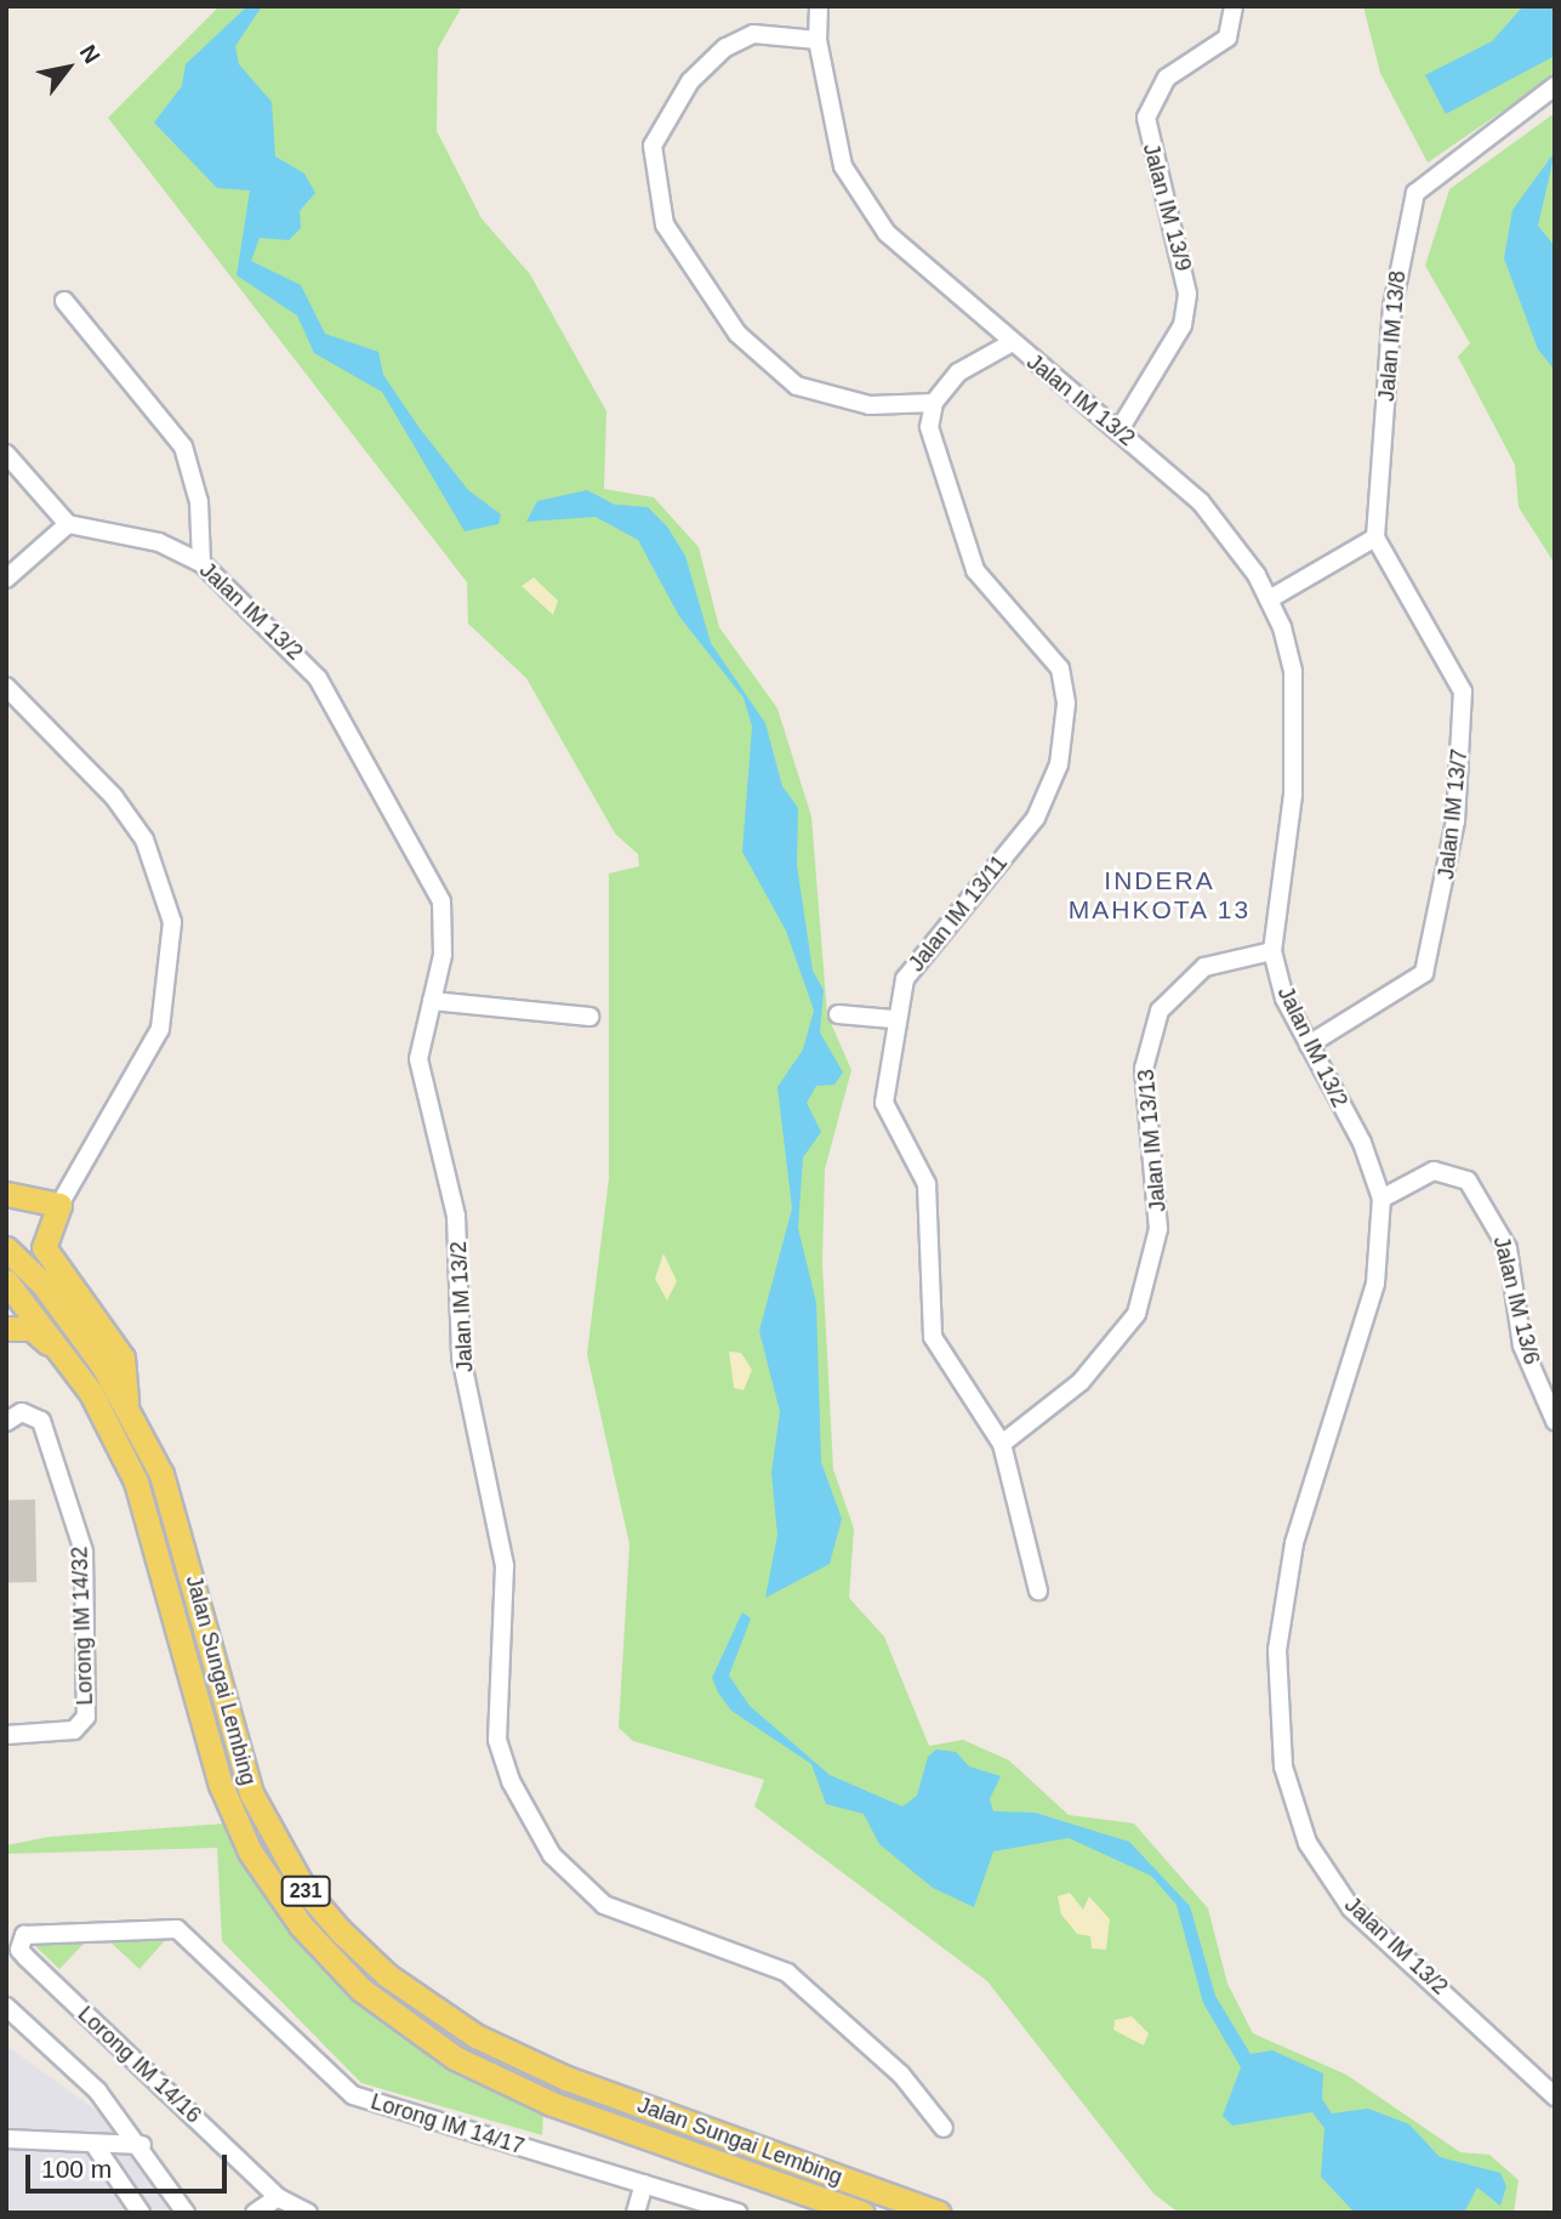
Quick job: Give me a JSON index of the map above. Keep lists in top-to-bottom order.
{
  "streets": {
    "main road": ["Jalan Sungai Lembing", "231"],
    "street": [
      "Jalan IM 13/9",
      "Jalan IM 13/8",
      "Jalan IM 13/2",
      "Jalan IM 13/7",
      "Jalan IM 13/11",
      "Jalan IM 13/13",
      "Jalan IM 13/6",
      "Lorong IM 14/32",
      "Lorong IM 14/16",
      "Lorong IM 14/17"
    ]
  },
  "crossings": [
    ["Jalan IM 13/9", "Jalan IM 13/2"],
    ["Jalan IM 13/8", "Jalan IM 13/7"],
    ["Jalan IM 13/2", "Jalan IM 13/7"],
    ["Jalan IM 13/2", "Jalan IM 13/13"],
    ["Jalan IM 13/2", "Jalan IM 13/6"],
    ["Jalan IM 13/11", "Jalan IM 13/13"],
    ["Lorong IM 14/16", "Lorong IM 14/17"]
  ],
  "districts": ["INDERA MAHKOTA 13"],
  "scale_bar": "100 m",
  "north": "top right"
}
